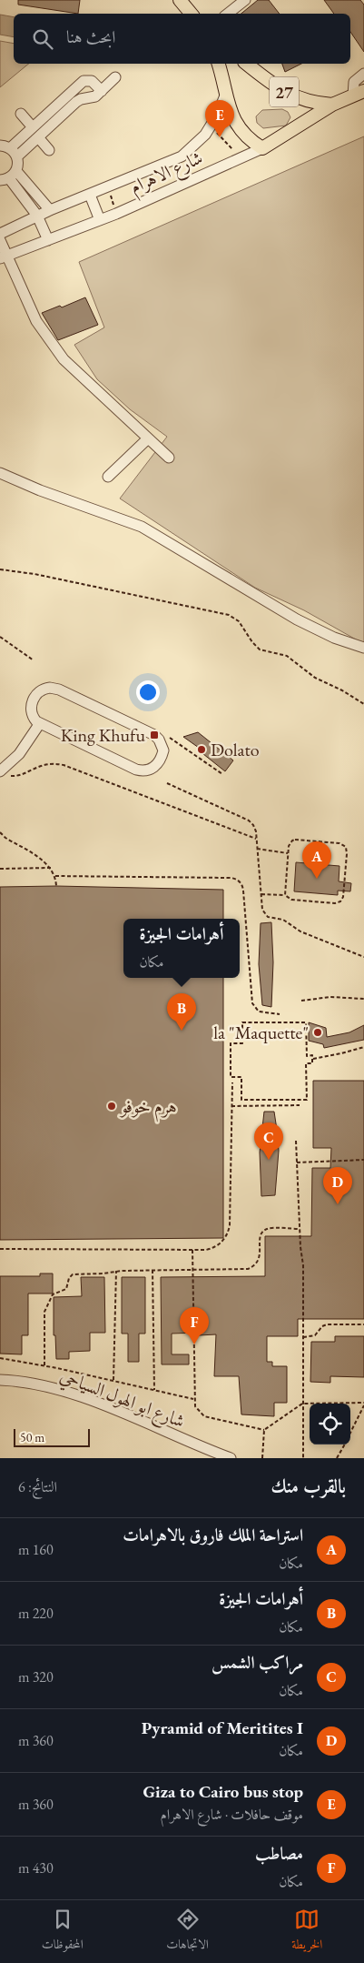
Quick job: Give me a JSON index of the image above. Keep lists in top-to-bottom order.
{
  "streets": {
    "main road": ["27", "شارع الاهرام"],
    "street": ["شارع ابو الهول السياحي"]
  },
  "crossings": [
    ["27", "شارع الاهرام"]
  ],
  "places": {
    "transit": ["King Khufu"],
    "other": ["Dolato", "la \"Maquette\"", "هرم خوفو"]
  },
  "scale_bar": "50 m",
  "page": {
    "search": "ابحث هنا",
    "pins": [
      "E",
      "A",
      "B",
      "C",
      "D",
      "F"
    ],
    "popup": ["أهرامات الجيزة", "مكان"],
    "scale": "50 m",
    "heading": ["بالقرب منك", "النتائج: 6"],
    "list": [
      {
        "mark": "A",
        "name": "استراحة الملك فاروق بالاهرامات",
        "note": "مكان",
        "value": "160 m"
      },
      {
        "mark": "B",
        "name": "أهرامات الجيزة",
        "note": "مكان",
        "value": "220 m"
      },
      {
        "mark": "C",
        "name": "مراكب الشمس",
        "note": "مكان",
        "value": "320 m"
      },
      {
        "mark": "D",
        "name": "Pyramid of Meritites I",
        "note": "مكان",
        "value": "360 m"
      },
      {
        "mark": "E",
        "name": "Giza to Cairo bus stop",
        "note": "موقف حافلات · شارع الاهرام",
        "value": "360 m"
      },
      {
        "mark": "F",
        "name": "مصاطب",
        "note": "مكان",
        "value": "430 m"
      }
    ],
    "nav": ["الخريطة", "الاتجاهات", "المحفوظات"]
  }
}
